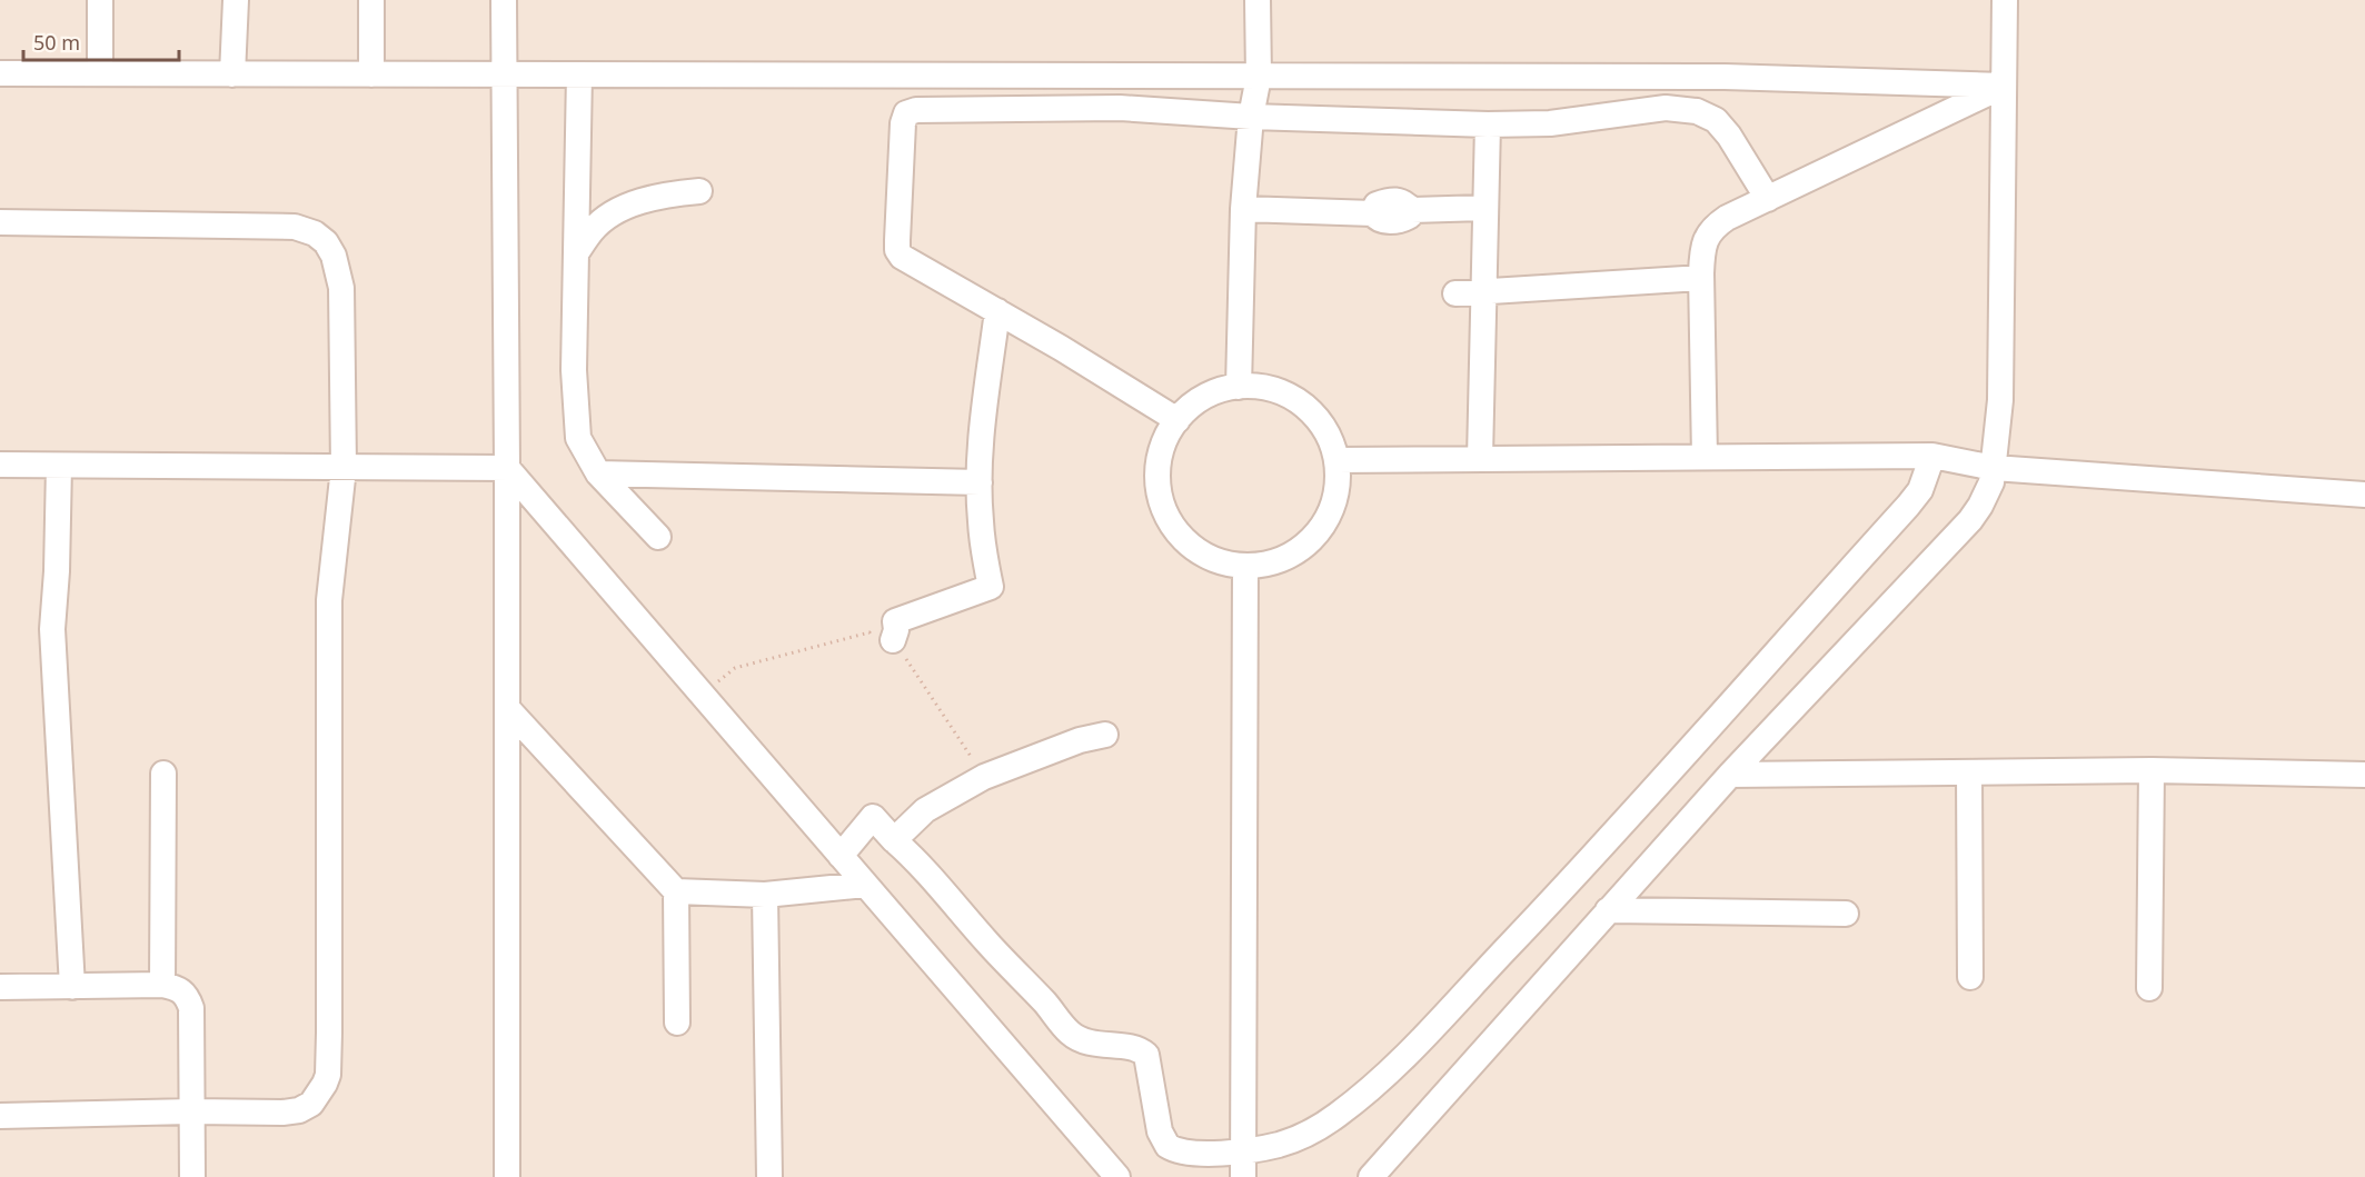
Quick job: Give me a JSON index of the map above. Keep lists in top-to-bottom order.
{
  "scale_bar": "50 m"
}
